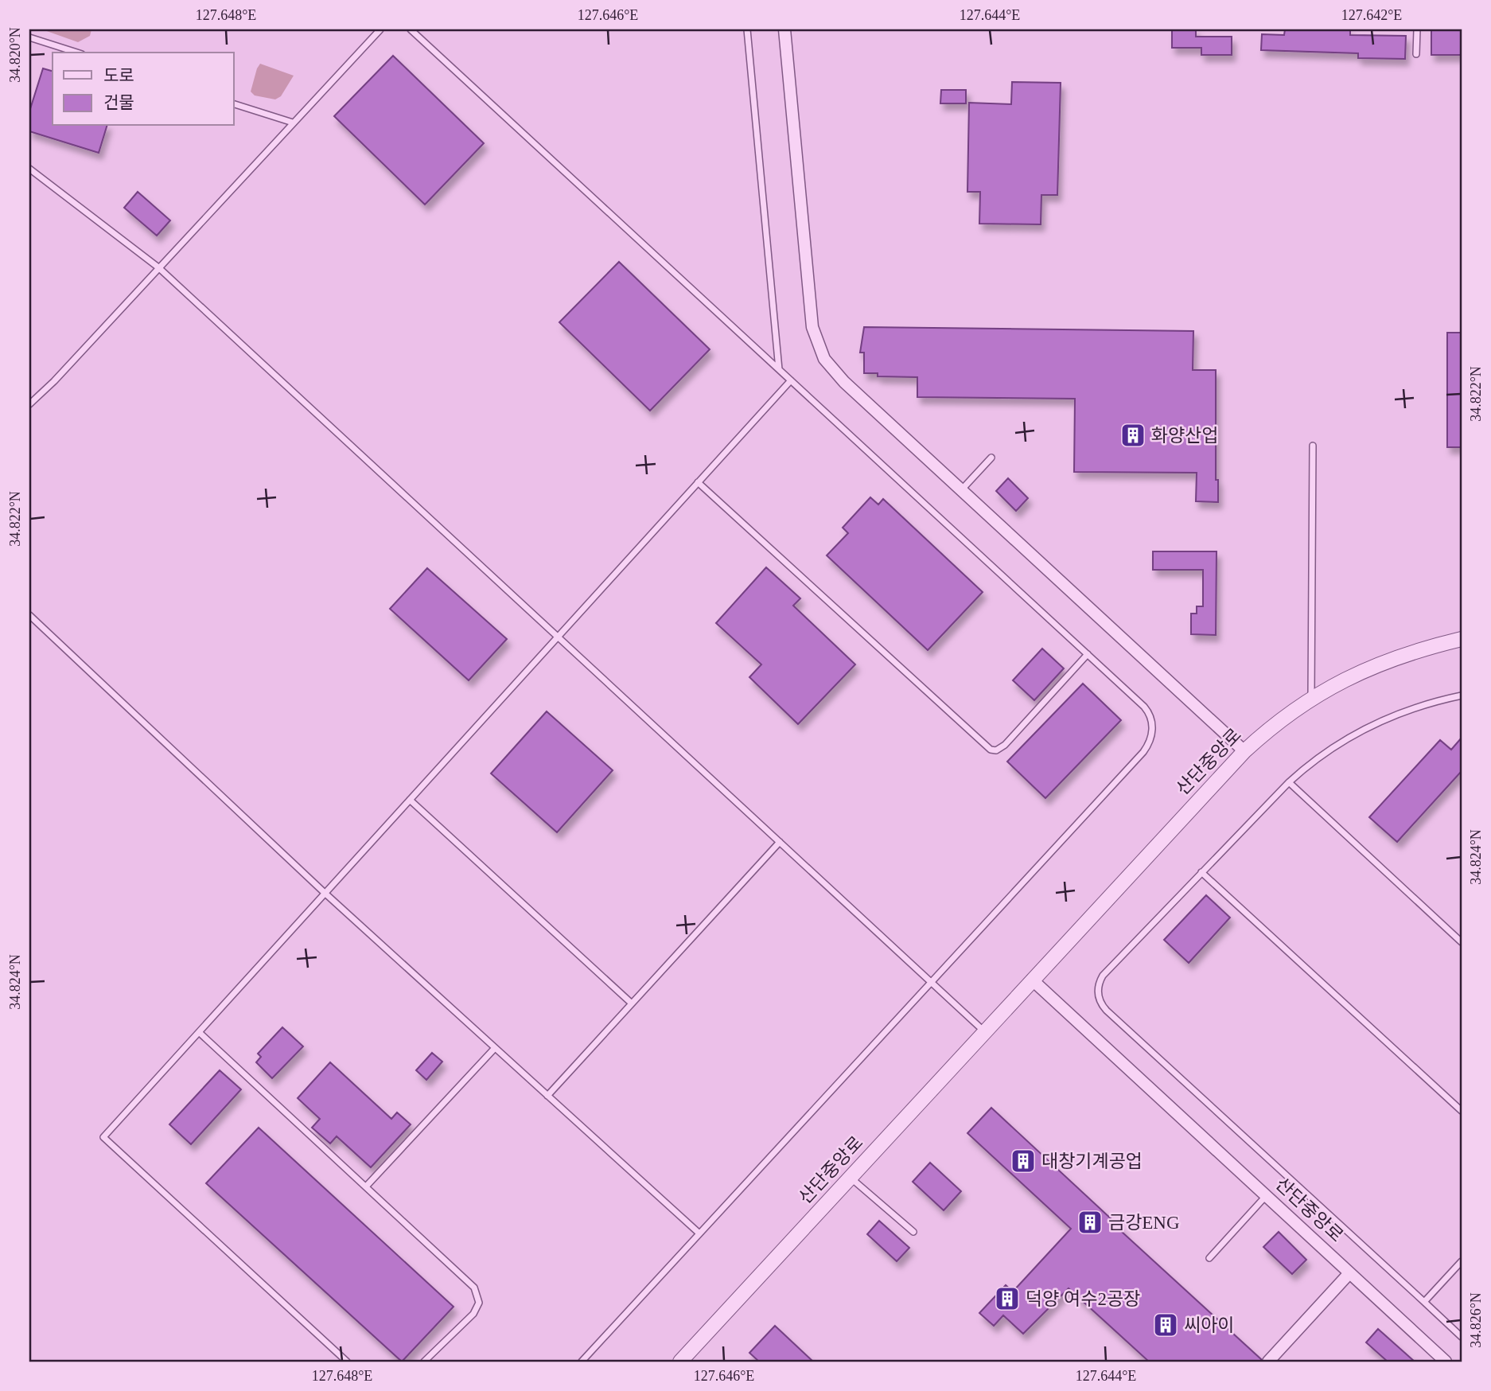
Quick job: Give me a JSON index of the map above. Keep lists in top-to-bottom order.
{
  "streets": {
    "street": ["산단중앙로"]
  },
  "places": {
    "building": [
      "화양산업",
      "대창기계공업",
      "금강ENG",
      "덕양 여수2공장",
      "씨아이"
    ]
  },
  "legend": ["도로", "건물"],
  "coordinates": [
    "127.648°E",
    "127.646°E",
    "127.644°E",
    "127.642°E",
    "34.820°N",
    "34.822°N",
    "34.824°N",
    "34.826°N"
  ]
}
